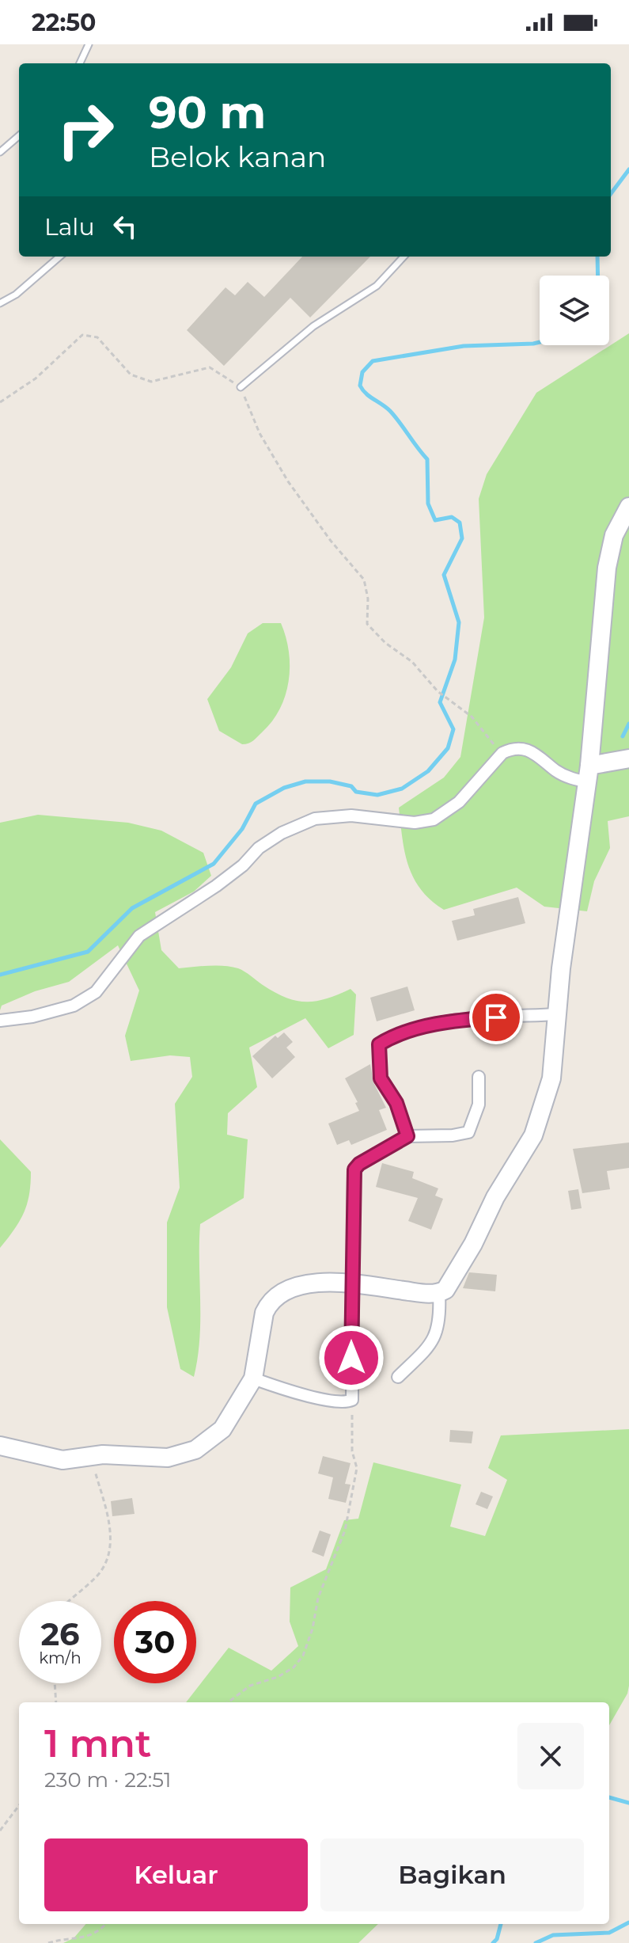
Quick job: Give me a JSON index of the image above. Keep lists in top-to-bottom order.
{
  "page": {
    "status": "22:50",
    "turn": ["90 m", "Belok kanan"],
    "then": "Lalu",
    "speed": "26 km/h",
    "limit": "30",
    "heading": ["1 mnt", "230 m · 22:51"],
    "buttons": ["Keluar", "Bagikan"]
  }
}
